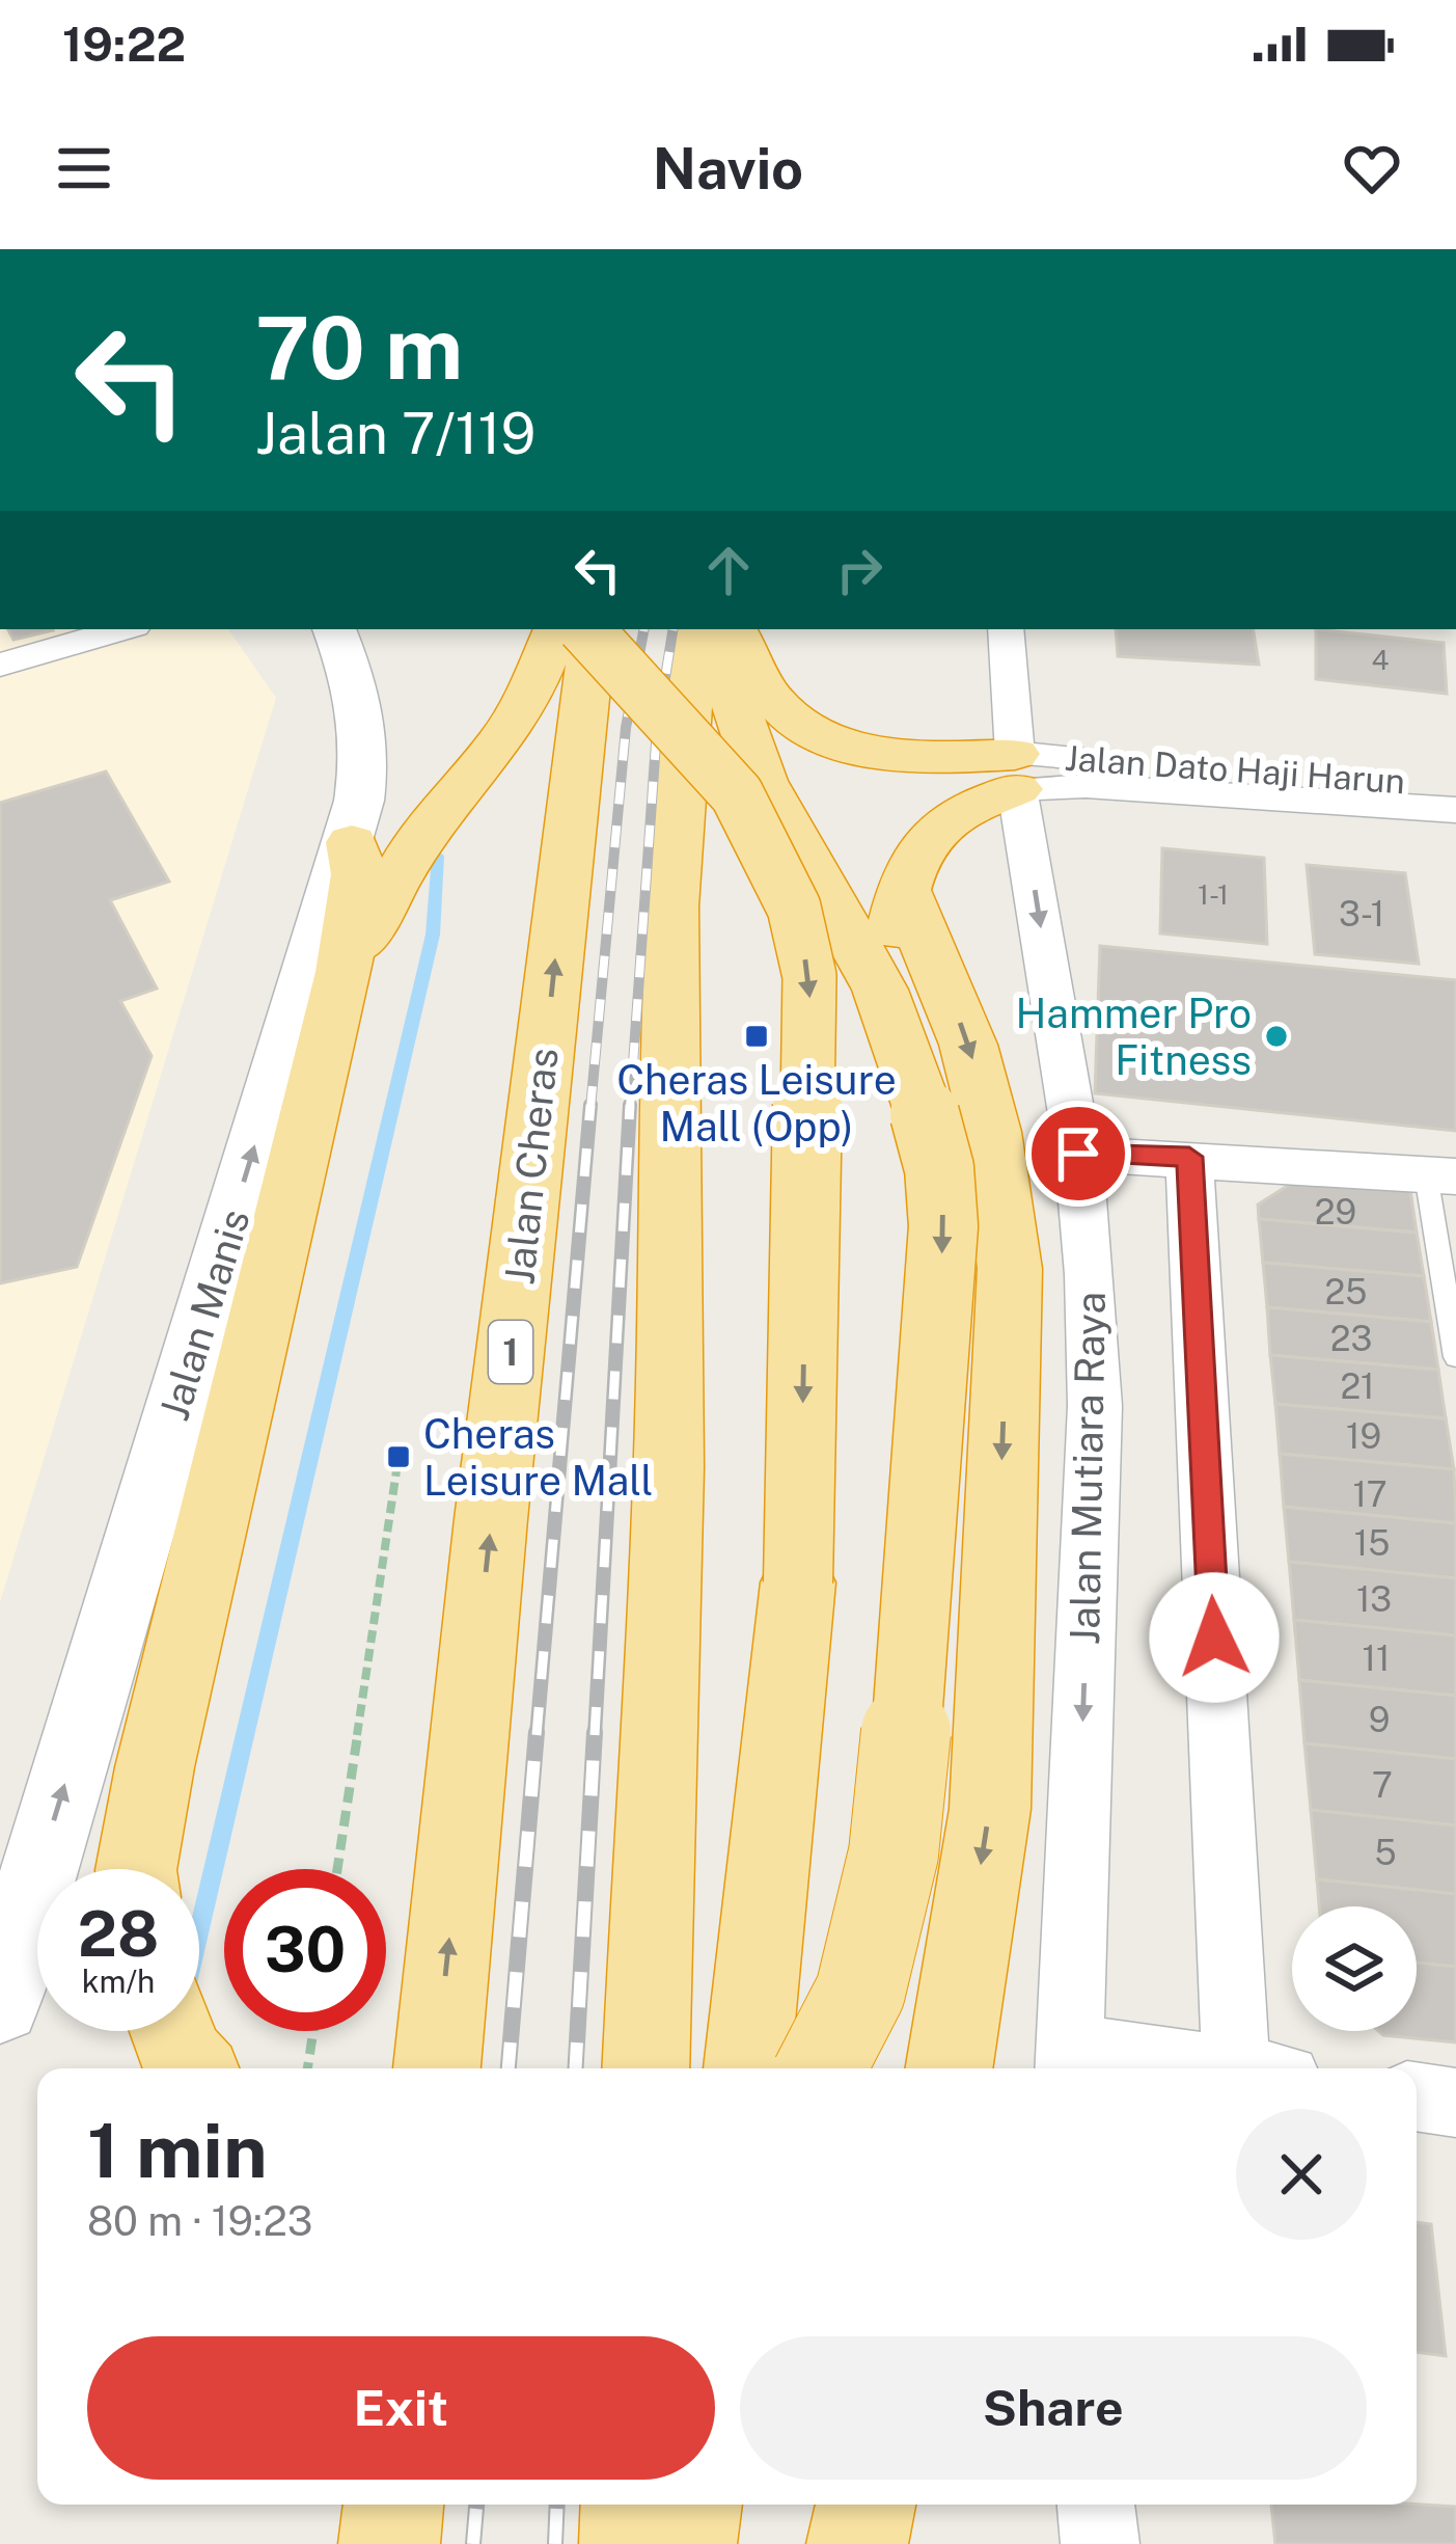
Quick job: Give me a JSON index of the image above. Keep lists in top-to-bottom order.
{
  "streets": {
    "highway": ["Jalan Cheras", "1"],
    "street": ["Jalan Dato Haji Harun", "Jalan Manis", "Jalan Mutiara Raya"]
  },
  "crossings": [
    ["Jalan Dato Haji Harun", "Jalan Mutiara Raya"]
  ],
  "one_way": ["Jalan Manis"],
  "places": {
    "transit": ["Cheras Leisure Mall (Opp)", "Cheras Leisure Mall"],
    "other": ["Hammer Pro Fitness"]
  },
  "house_numbers": [
    "4",
    "1-1",
    "3-1",
    "29",
    "25",
    "23",
    "21",
    "19",
    "17",
    "15",
    "13",
    "11",
    "9",
    "7",
    "5"
  ],
  "page": {
    "status": "19:22",
    "header": "Navio",
    "turn": ["70 m", "Jalan 7/119"],
    "speed": "28 km/h",
    "limit": "30",
    "heading": ["1 min", "80 m · 19:23"],
    "buttons": ["Exit", "Share"]
  }
}
